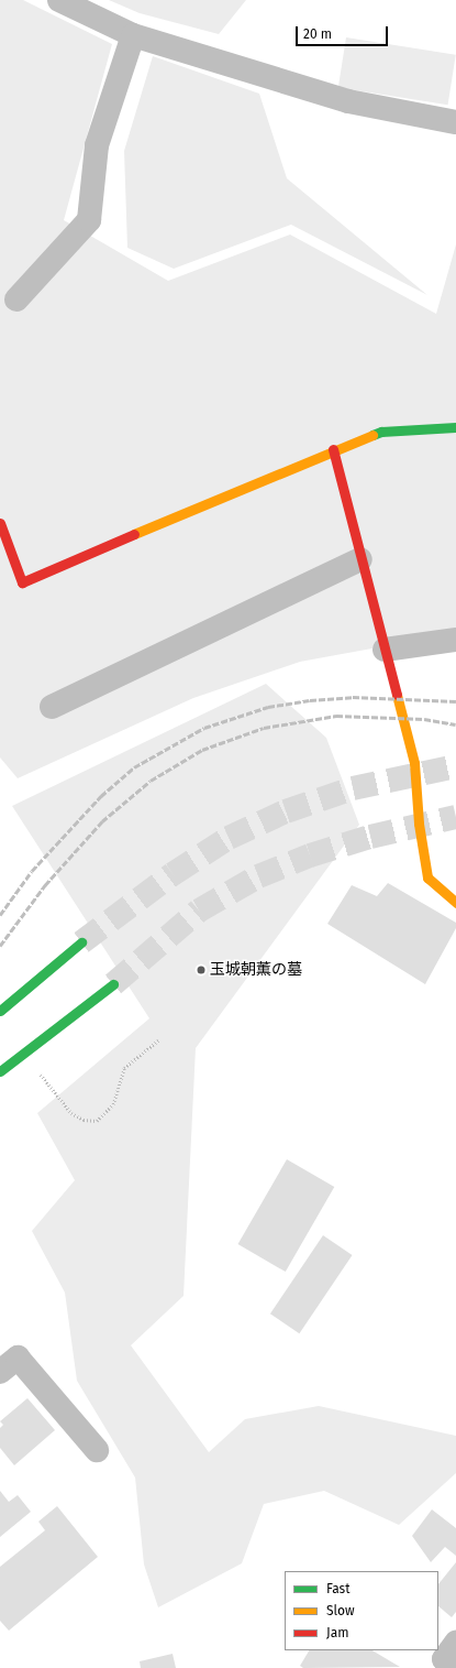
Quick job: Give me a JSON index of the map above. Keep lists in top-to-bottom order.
{
  "places": ["玉城朝薫の墓"],
  "legend": ["Fast", "Slow", "Jam"],
  "scale_bar": "20 m"
}
